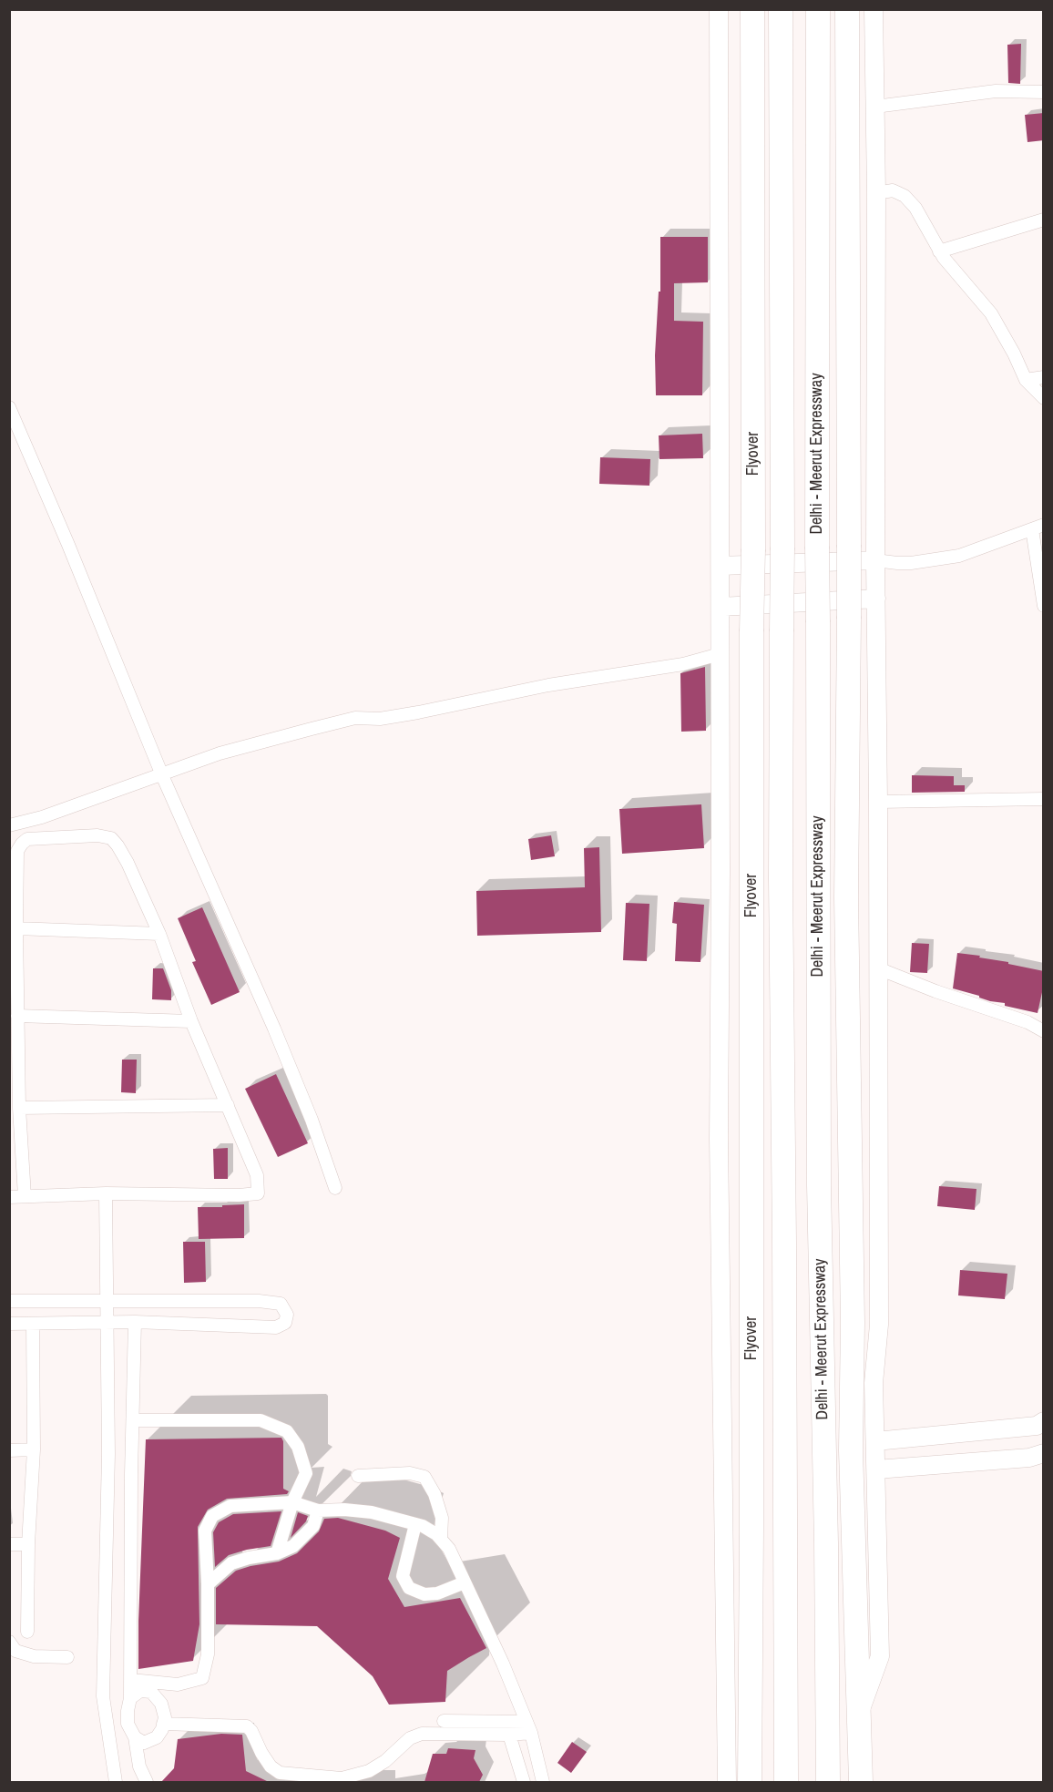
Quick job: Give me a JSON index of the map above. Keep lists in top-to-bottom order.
{
  "streets": {
    "highway": ["Flyover", "Delhi - Meerut Expressway"]
  }
}
